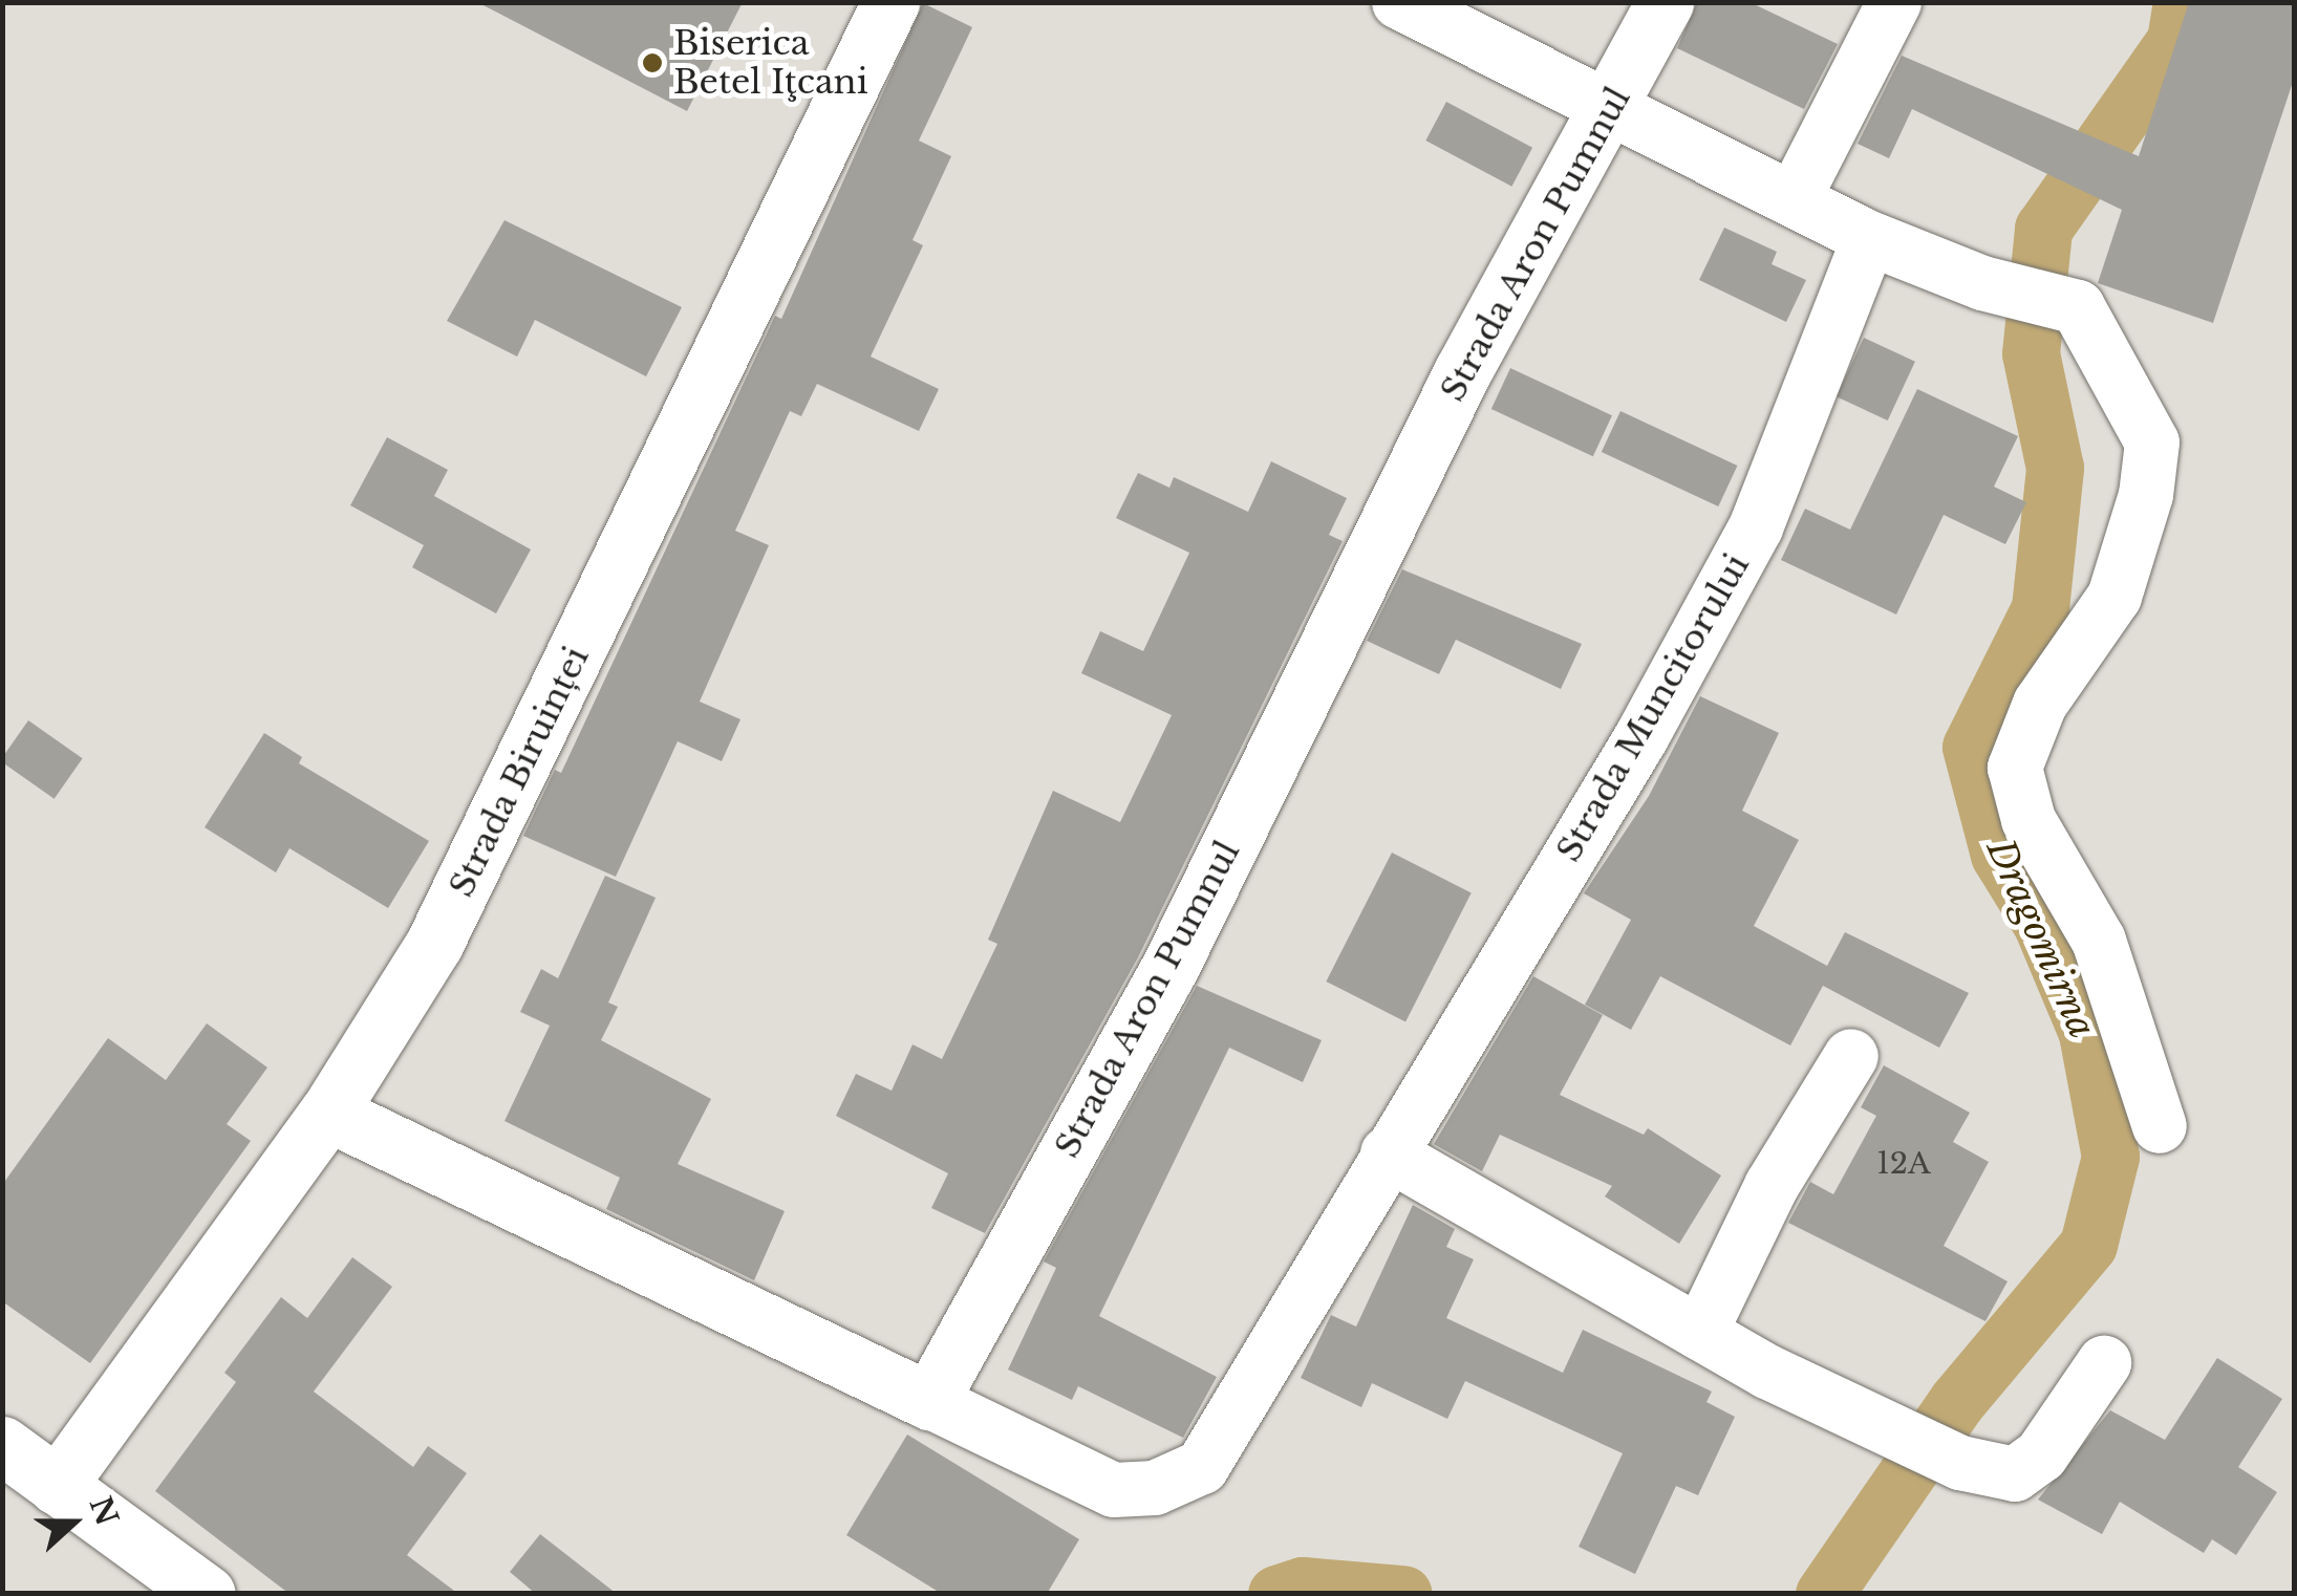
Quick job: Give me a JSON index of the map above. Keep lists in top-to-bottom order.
{
  "streets": {
    "street": ["Strada Aron Pumnul", "Strada Muncitorului", "Strada Biruinței"]
  },
  "crossings": [
    ["Strada Aron Pumnul", "Strada Muncitorului"]
  ],
  "water": ["Dragomirna"],
  "places": ["Biserica Betel Iţcani"],
  "house_numbers": ["12A"],
  "north": "right"
}
